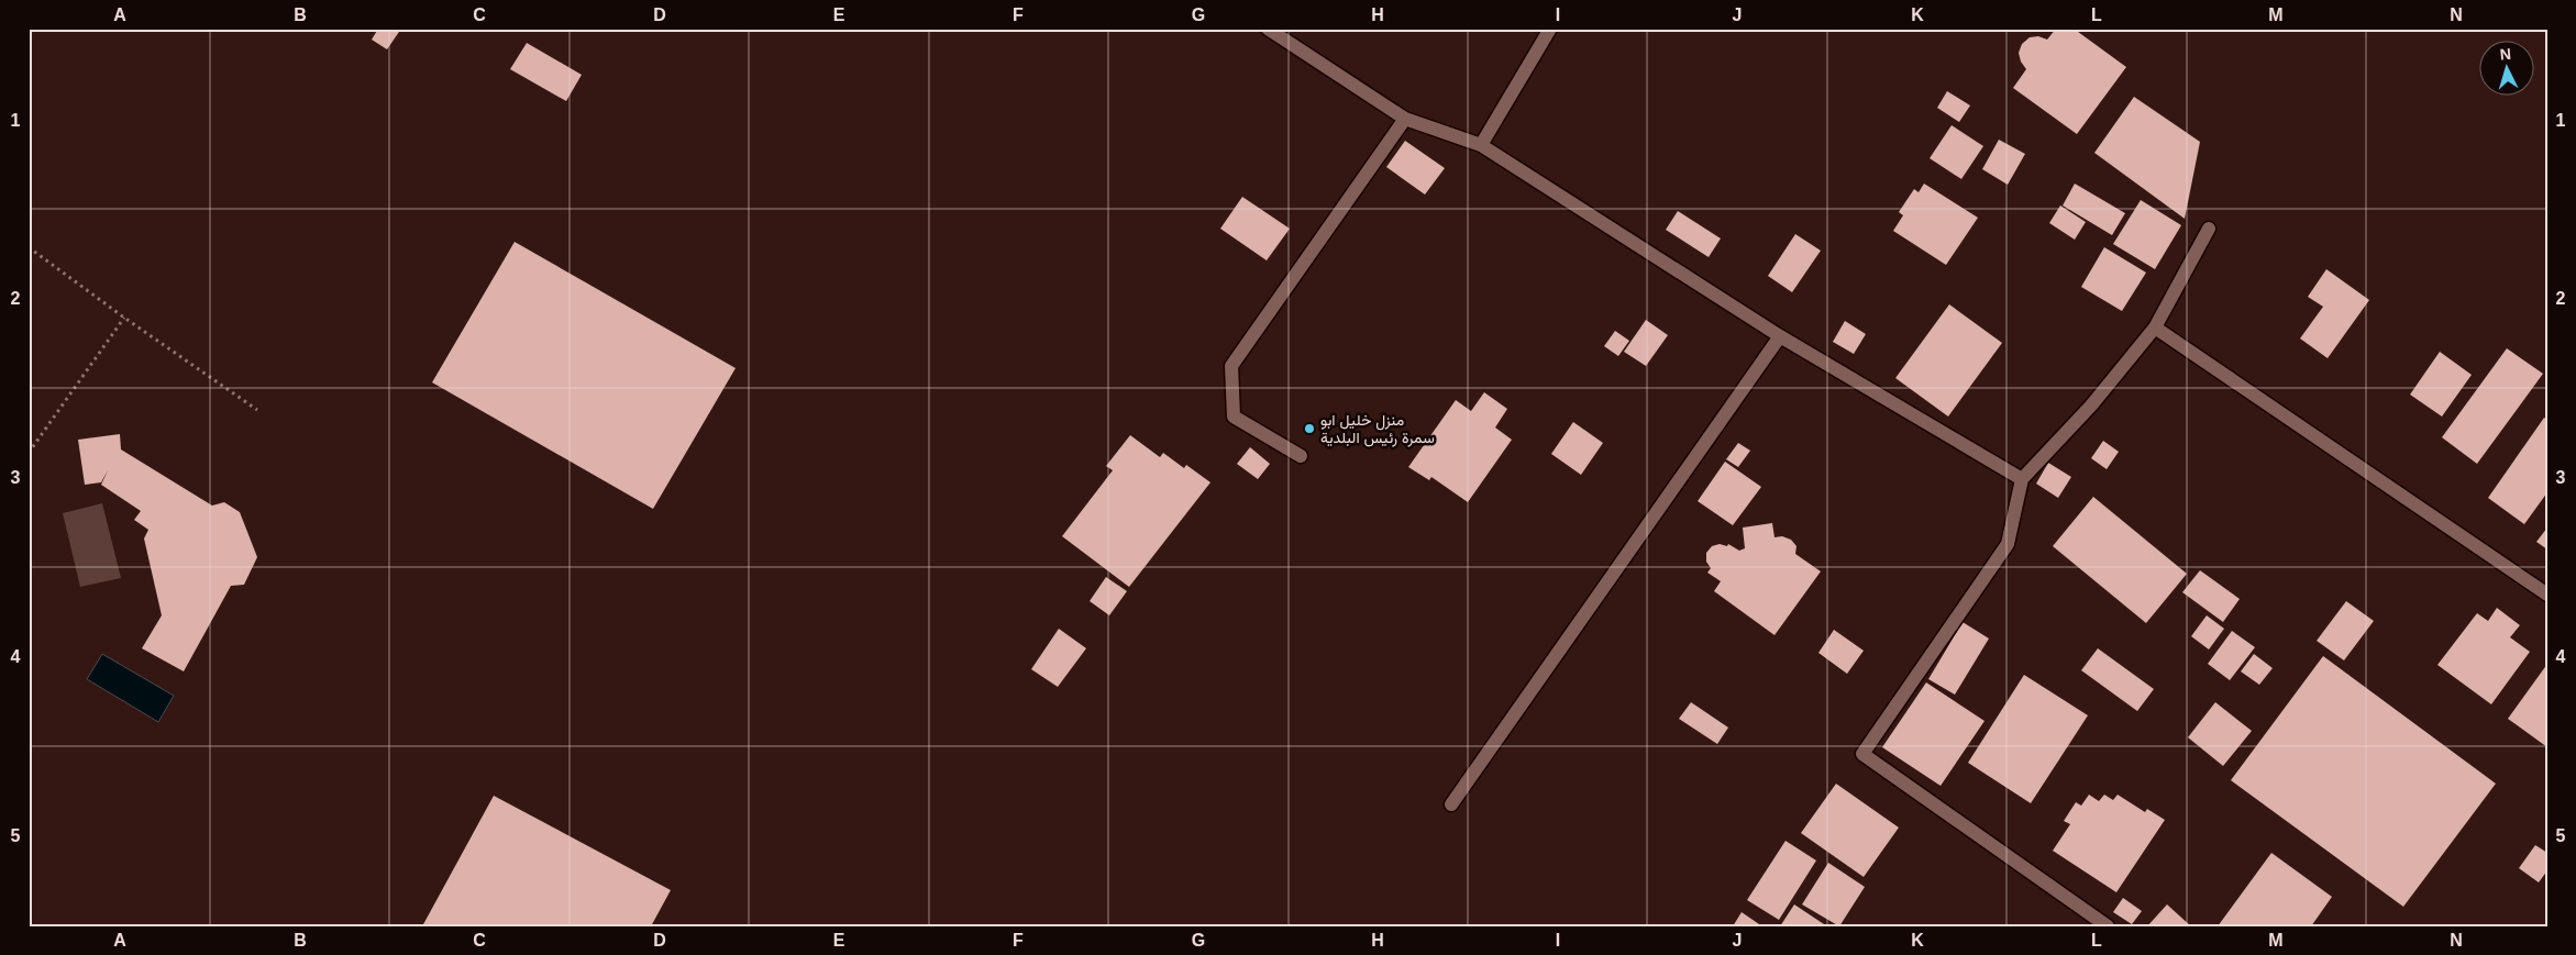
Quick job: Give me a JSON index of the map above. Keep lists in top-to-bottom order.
{
  "places": ["منزل خليل ابو سمرة رئيس البلدية"],
  "north": "top",
  "grid": {
    "columns": [
      "A",
      "B",
      "C",
      "D",
      "E",
      "F",
      "G",
      "H",
      "I",
      "J",
      "K",
      "L",
      "M",
      "N"
    ],
    "rows": [
      "1",
      "2",
      "3",
      "4",
      "5"
    ]
  }
}
